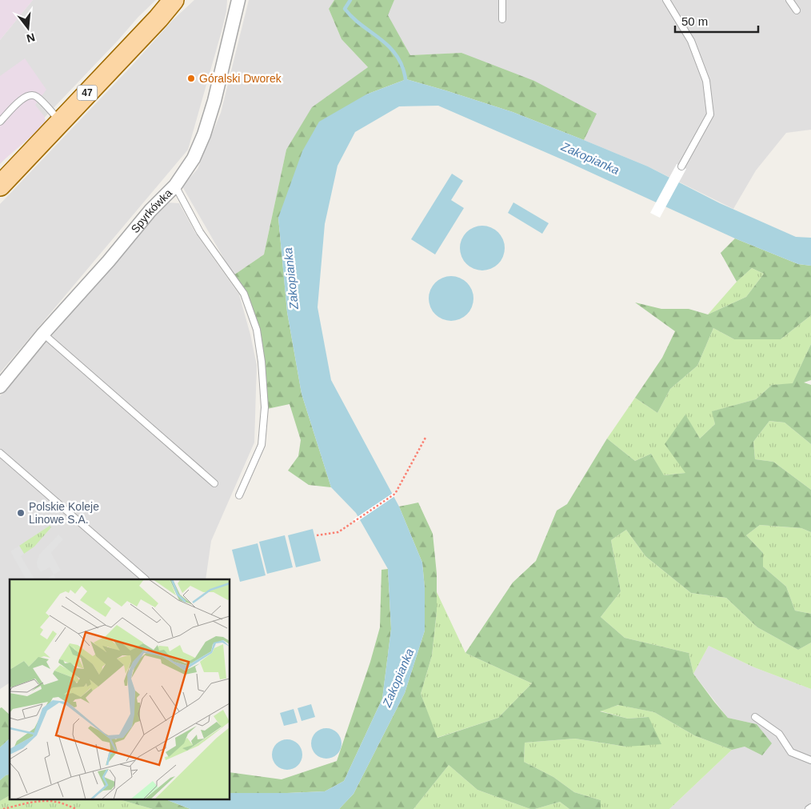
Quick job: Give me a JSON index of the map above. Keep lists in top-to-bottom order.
{
  "streets": {
    "main road": ["47"],
    "street": ["Spyrkówka"]
  },
  "water": ["Zakopianka"],
  "places": ["Góralski Dworek", "Polskie Koleje Linowe S.A."],
  "scale_bar": "50 m",
  "north": "bottom"
}
